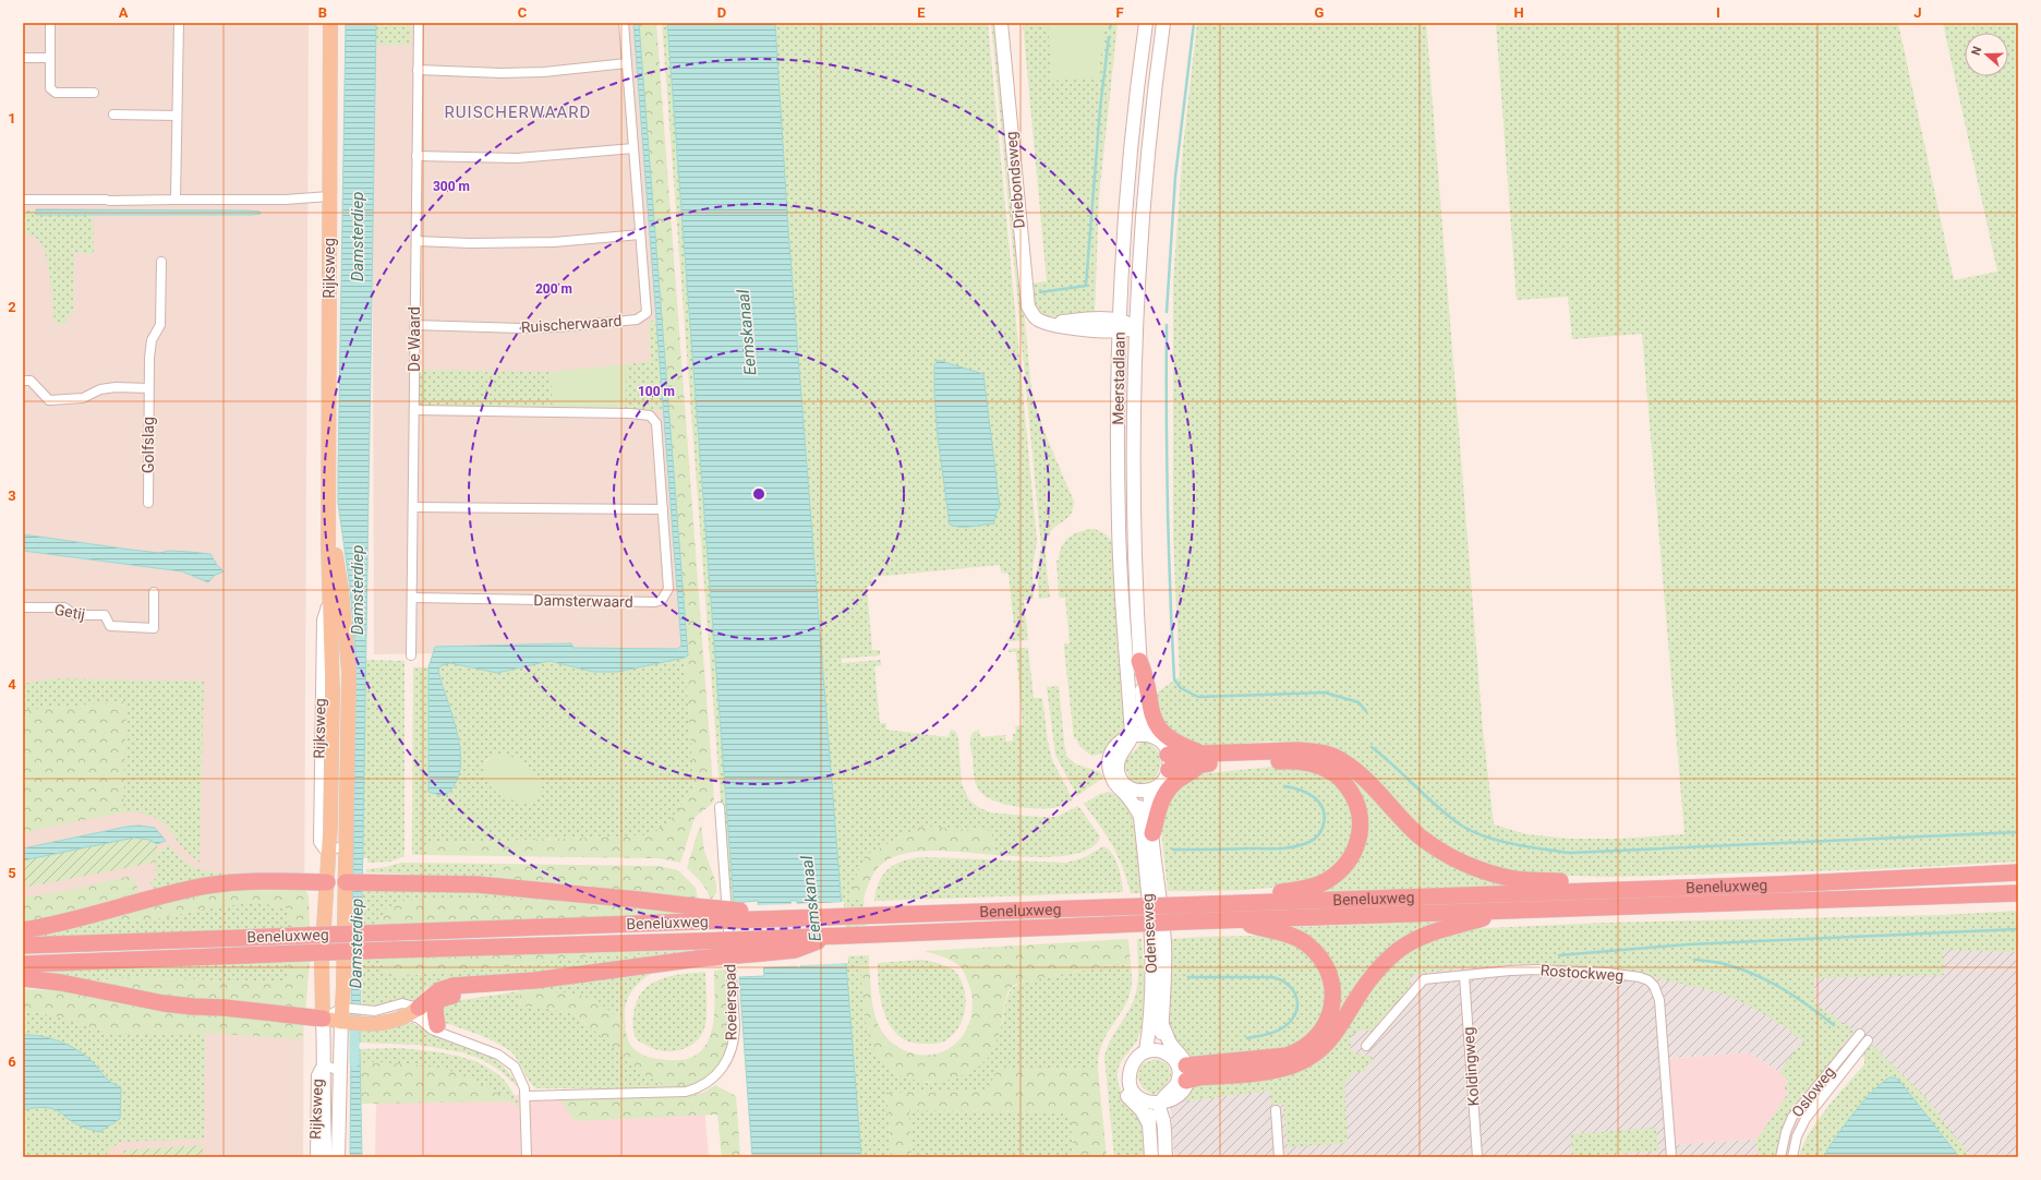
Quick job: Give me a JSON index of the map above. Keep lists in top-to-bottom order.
{
  "streets": {
    "highway": ["Beneluxweg"],
    "main road": [
      "Driebondsweg",
      "Rijksweg",
      "Meerstadlaan",
      "Odenseweg"
    ],
    "street": [
      "Ruischerwaard",
      "De Waard",
      "Golfslag",
      "Damsterwaard",
      "Getij",
      "Rostockweg",
      "Roeierspad",
      "Koldingweg",
      "Osloweg"
    ]
  },
  "crossings": [
    ["Driebondsweg", "Meerstadlaan"],
    ["Ruischerwaard", "De Waard"],
    ["De Waard", "Damsterwaard"],
    ["Meerstadlaan", "Odenseweg"],
    ["Rostockweg", "Koldingweg"]
  ],
  "districts": ["RUISCHERWAARD"],
  "water": ["Damsterdiep", "Eemskanaal"],
  "north": "left",
  "grid": {
    "columns": [
      "A",
      "B",
      "C",
      "D",
      "E",
      "F",
      "G",
      "H",
      "I",
      "J"
    ],
    "rows": [
      "1",
      "2",
      "3",
      "4",
      "5",
      "6"
    ]
  },
  "rings": ["300 m", "200 m", "100 m"]
}
